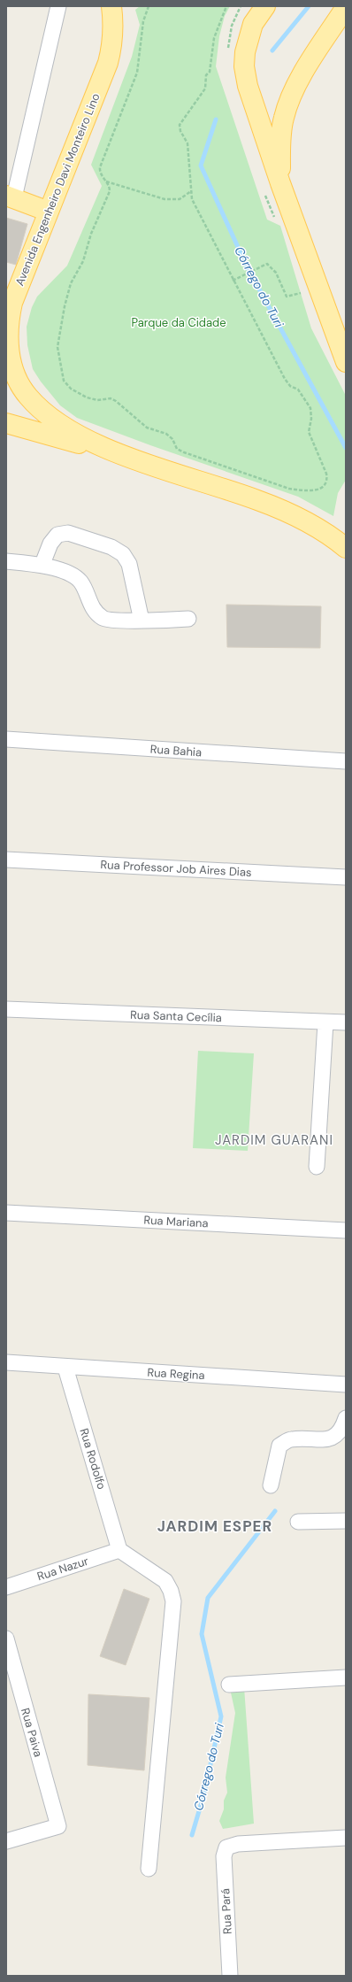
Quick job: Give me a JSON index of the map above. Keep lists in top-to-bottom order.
{
  "streets": {
    "main road": ["Avenida Engenheiro Davi Monteiro Lino"],
    "street": [
      "Rua Bahia",
      "Rua Professor Job Aires Dias",
      "Rua Santa Cecília",
      "Rua Mariana",
      "Rua Regina",
      "Rua Rodolfo",
      "Rua Nazur",
      "Rua Paiva",
      "Rua Pará"
    ]
  },
  "crossings": [
    ["Rua Regina", "Rua Rodolfo"],
    ["Rua Rodolfo", "Rua Nazur"]
  ],
  "districts": ["JARDIM GUARANI", "JARDIM ESPER"],
  "water": ["Córrego do Turi"],
  "parks": ["Parque da Cidade"]
}
